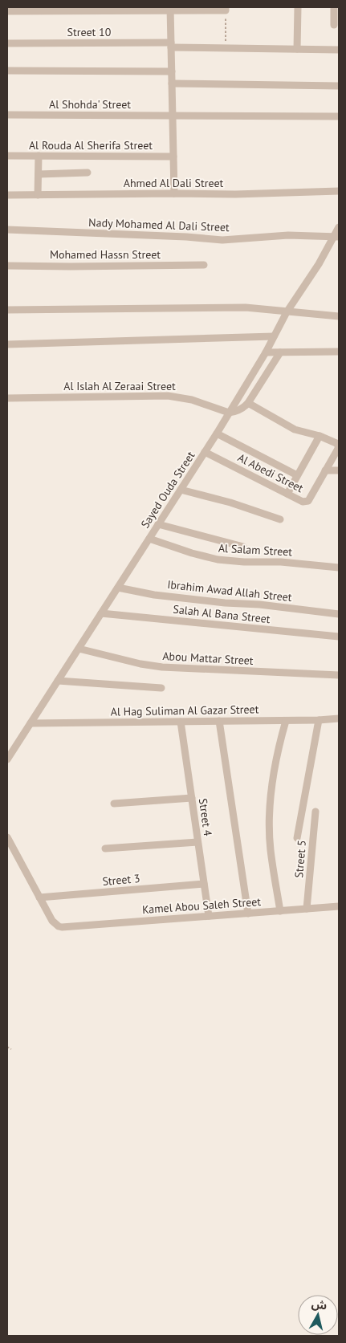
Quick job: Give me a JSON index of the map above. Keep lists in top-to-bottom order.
{
  "streets": {
    "street": [
      "Street 10",
      "Al Shohda' Street",
      "Al Rouda Al Sherifa Street",
      "Ahmed Al Dali Street",
      "Nady Mohamed Al Dali Street",
      "Mohamed Hassn Street",
      "Al Islah Al Zeraai Street",
      "Al Abedi Street",
      "Sayed Ouda Street",
      "Al Salam Street",
      "Ibrahim Awad Allah Street",
      "Salah Al Bana Street",
      "Abou Mattar Street",
      "Al Hag Suliman Al Gazar Street",
      "Street 4",
      "Street 5",
      "Street 3",
      "Kamel Abou Saleh Street"
    ]
  },
  "crossings": [
    ["Nady Mohamed Al Dali Street", "Sayed Ouda Street"],
    ["Al Islah Al Zeraai Street", "Sayed Ouda Street"],
    ["Al Abedi Street", "Sayed Ouda Street"],
    ["Sayed Ouda Street", "Al Salam Street"],
    ["Sayed Ouda Street", "Ibrahim Awad Allah Street"],
    ["Sayed Ouda Street", "Salah Al Bana Street"],
    ["Sayed Ouda Street", "Abou Mattar Street"],
    ["Sayed Ouda Street", "Al Hag Suliman Al Gazar Street"],
    ["Al Hag Suliman Al Gazar Street", "Street 4"],
    ["Street 4", "Street 3"],
    ["Street 4", "Kamel Abou Saleh Street"],
    ["Street 5", "Kamel Abou Saleh Street"],
    ["Street 3", "Kamel Abou Saleh Street"]
  ],
  "north": "top"
}
